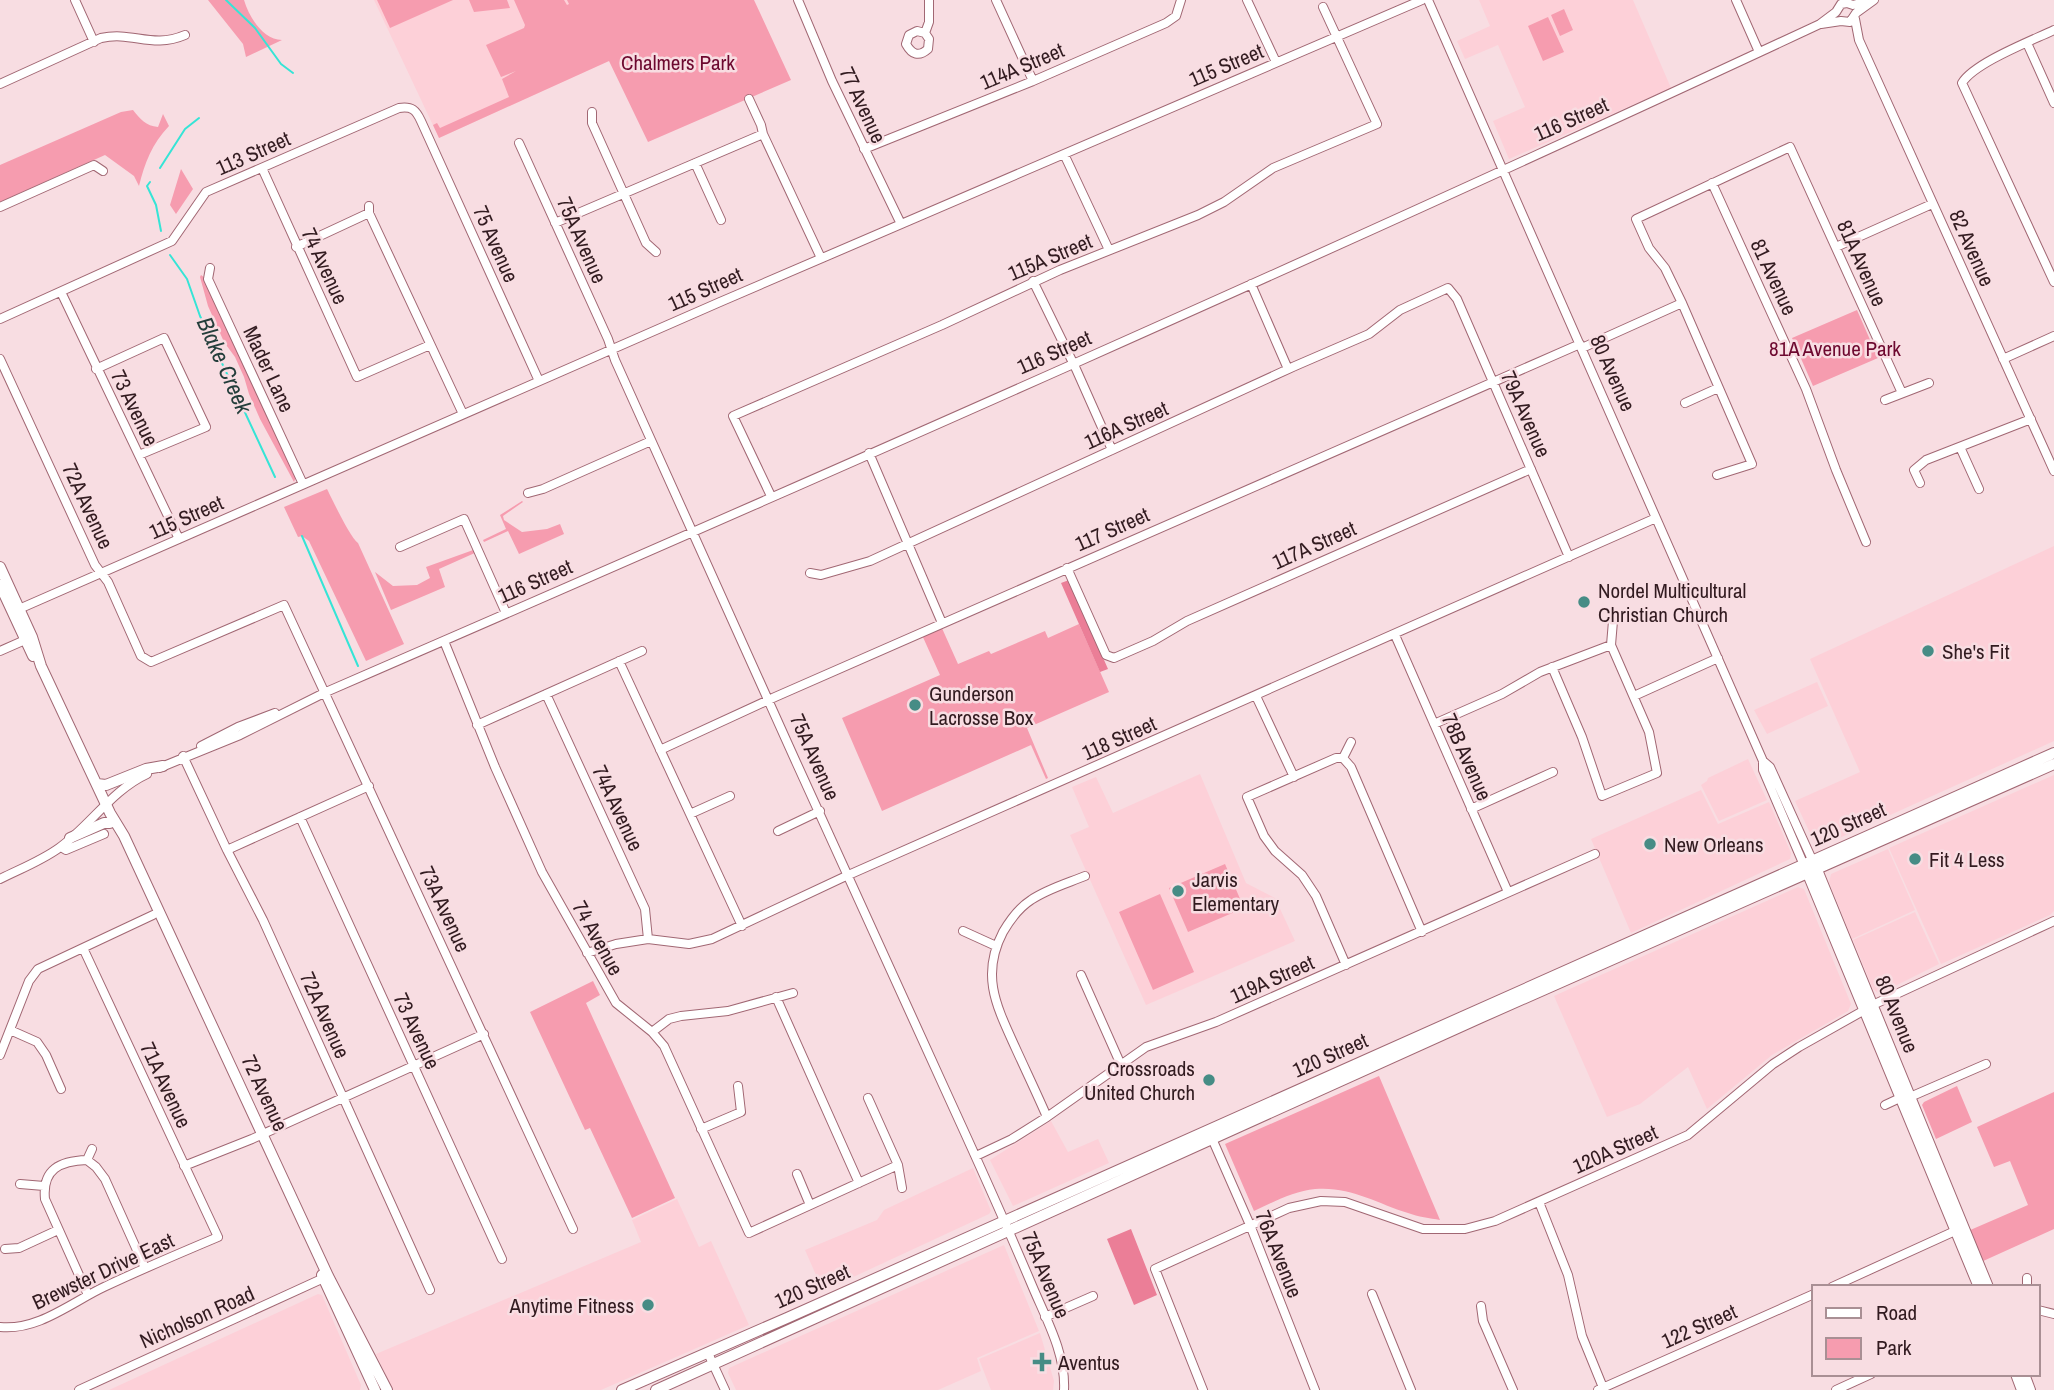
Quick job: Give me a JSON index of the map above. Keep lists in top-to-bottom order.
{
  "streets": {
    "main road": ["80 Avenue", "120 Street", "72 Avenue"],
    "street": [
      "115 Street",
      "114A Street",
      "77 Avenue",
      "116 Street",
      "113 Street",
      "75A Avenue",
      "75 Avenue",
      "82 Avenue",
      "115A Street",
      "81A Avenue",
      "74 Avenue",
      "81 Avenue",
      "Mader Lane",
      "73 Avenue",
      "79A Avenue",
      "116A Street",
      "72A Avenue",
      "117 Street",
      "117A Street",
      "118 Street",
      "78B Avenue",
      "74A Avenue",
      "73A Avenue",
      "119A Street",
      "71A Avenue",
      "120A Street",
      "76A Avenue",
      "Brewster Drive East",
      "Nicholson Road",
      "122 Street"
    ]
  },
  "crossings": [
    ["115 Street", "77 Avenue"],
    ["115 Street", "75A Avenue"],
    ["115 Street", "75 Avenue"],
    ["115 Street", "115A Street"],
    ["115 Street", "Mader Lane"],
    ["115 Street", "73 Avenue"],
    ["115 Street", "72A Avenue"],
    ["115 Street", "72 Avenue"],
    ["114A Street", "77 Avenue"],
    ["116 Street", "75A Avenue"],
    ["116 Street", "82 Avenue"],
    ["116 Street", "115A Street"],
    ["116 Street", "74 Avenue"],
    ["116 Street", "80 Avenue"],
    ["116 Street", "72A Avenue"],
    ["116 Street", "73A Avenue"],
    ["116 Street", "72 Avenue"],
    ["113 Street", "75 Avenue"],
    ["113 Street", "74 Avenue"],
    ["113 Street", "73 Avenue"],
    ["75A Avenue", "117 Street"],
    ["75A Avenue", "118 Street"],
    ["75A Avenue", "120 Street"],
    ["75A Avenue", "119A Street"],
    ["81A Avenue", "81 Avenue"],
    ["74 Avenue", "118 Street"],
    ["80 Avenue", "117 Street"],
    ["80 Avenue", "118 Street"],
    ["80 Avenue", "120 Street"],
    ["80 Avenue", "120A Street"],
    ["79A Avenue", "116A Street"],
    ["79A Avenue", "117 Street"],
    ["79A Avenue", "117A Street"],
    ["79A Avenue", "118 Street"],
    ["72A Avenue", "73A Avenue"],
    ["117 Street", "117A Street"],
    ["118 Street", "78B Avenue"],
    ["118 Street", "74A Avenue"],
    ["78B Avenue", "119A Street"],
    ["120 Street", "76A Avenue"],
    ["71A Avenue", "Brewster Drive East"],
    ["72 Avenue", "Nicholson Road"],
    ["120A Street", "76A Avenue"]
  ],
  "water": ["Blake Creek"],
  "parks": ["Chalmers Park", "81A Avenue Park"],
  "places": {
    "other": [
      "Nordel Multicultural Christian Church",
      "She's Fit",
      "Gunderson Lacrosse Box",
      "New Orleans",
      "Fit 4 Less",
      "Jarvis Elementary",
      "Crossroads United Church",
      "Anytime Fitness"
    ],
    "health": ["Aventus"]
  },
  "legend": ["Road", "Park"]
}
